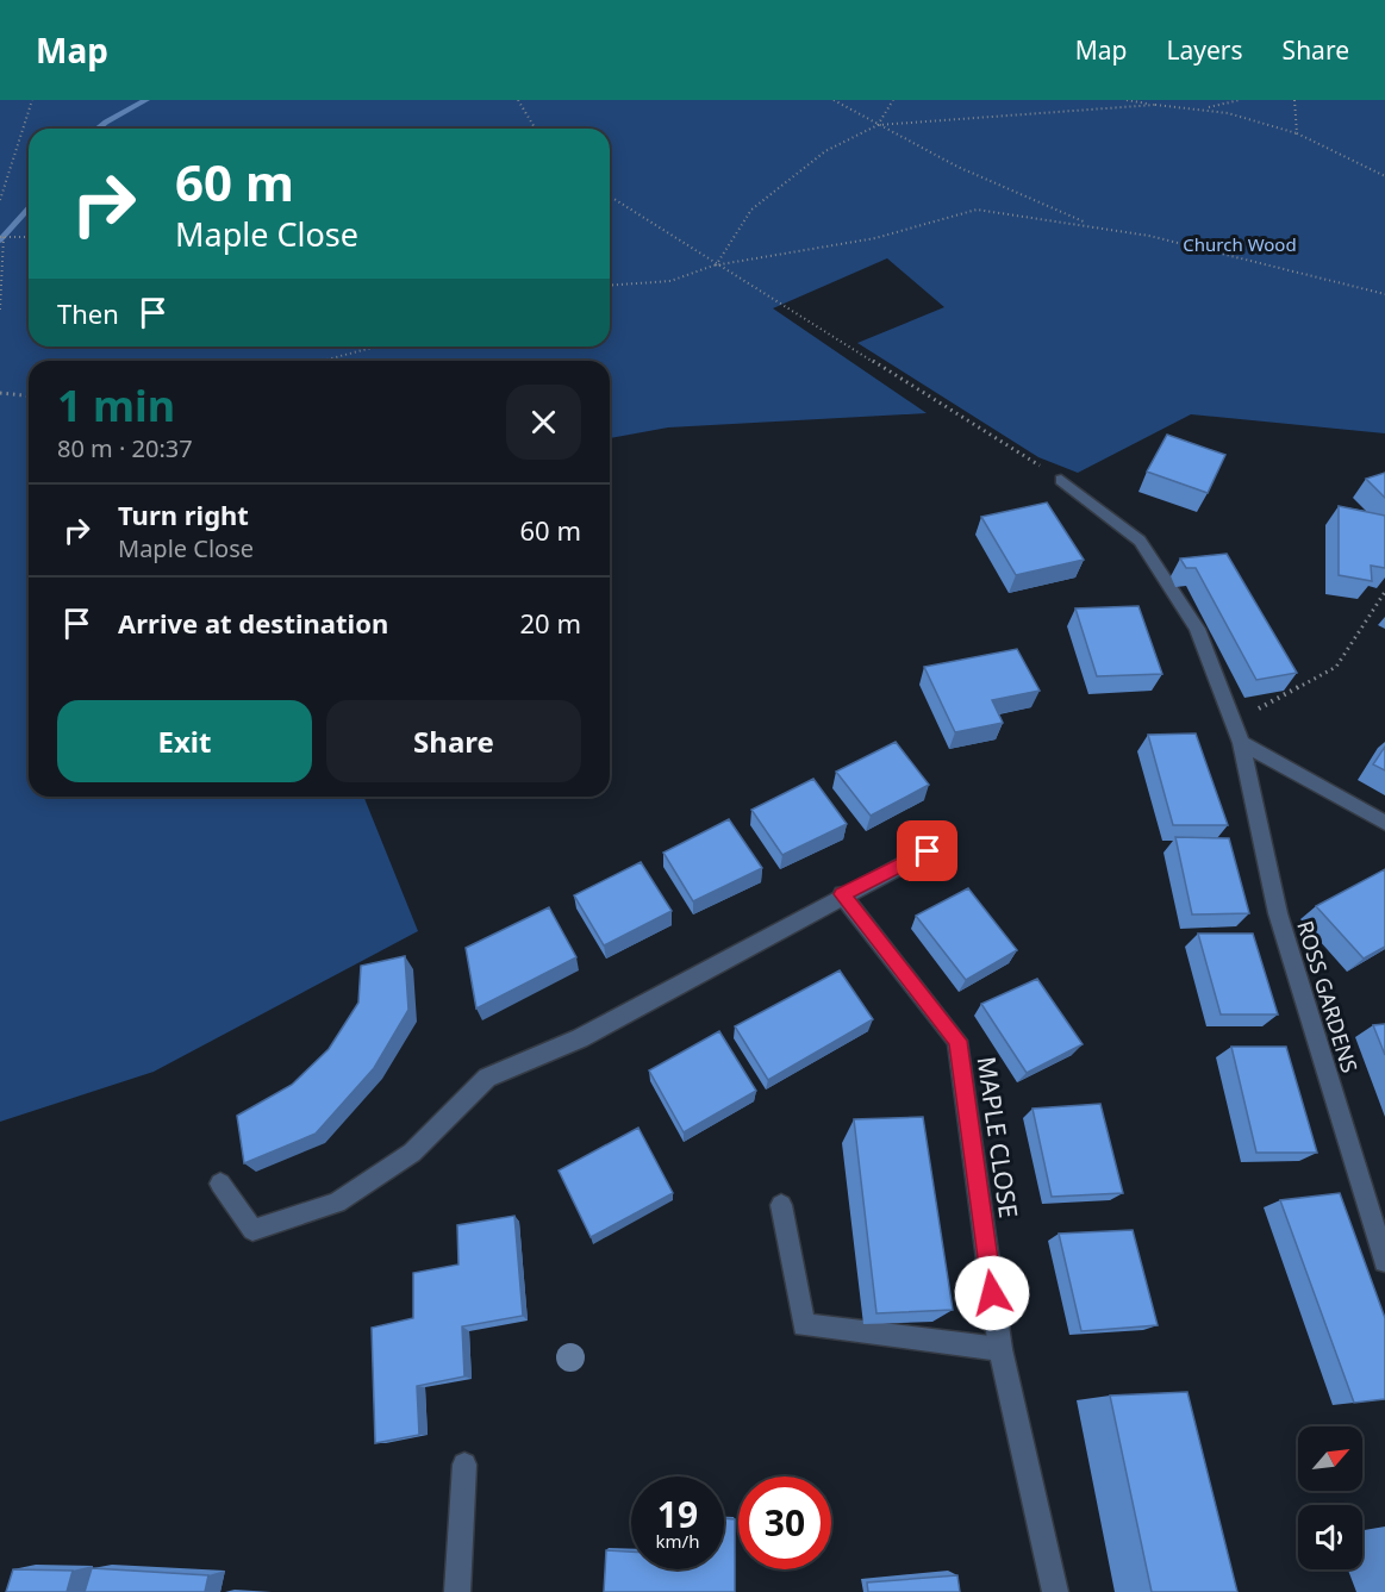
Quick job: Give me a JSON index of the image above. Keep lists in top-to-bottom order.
{
  "streets": {
    "street": ["ROSS GARDENS", "MAPLE CLOSE"]
  },
  "parks": ["Church Wood"],
  "north": "top right",
  "page": {
    "header": "Map",
    "nav": ["Map", "Layers", "Share"],
    "turn": ["60 m", "Maple Close"],
    "then": "Then",
    "heading": ["1 min", "80 m · 20:37"],
    "list": [
      {
        "name": "Turn right",
        "note": "Maple Close",
        "value": "60 m"
      },
      {
        "name": "Arrive at destination",
        "value": "20 m"
      }
    ],
    "buttons": ["Exit", "Share"],
    "speed": "19 km/h",
    "limit": "30"
  }
}
